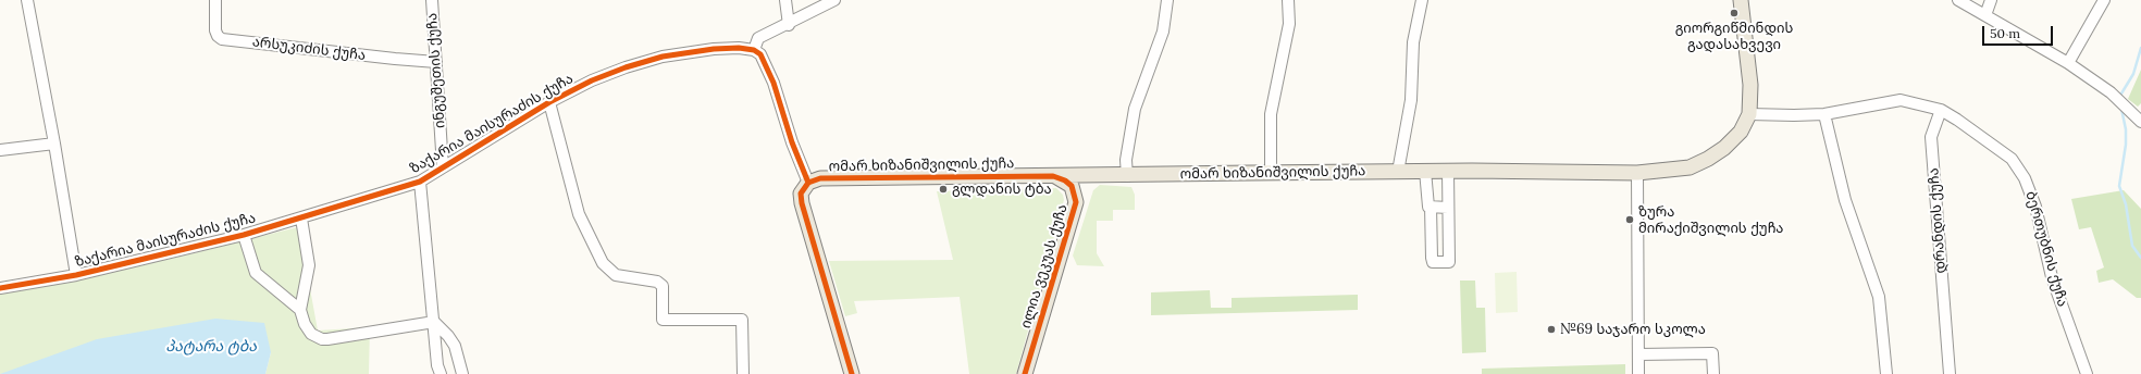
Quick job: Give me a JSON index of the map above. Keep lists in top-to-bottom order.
{
  "streets": {
    "main road": ["ომარ ხიზანიშვილის ქუჩა", "ილია ვეკუას ქუჩა"],
    "street": [
      "არსუკიძის ქუჩა",
      "ინგუშეთის ქუჩა",
      "ზაქარია მაისურაძის ქუჩა",
      "დრანდის ქუჩა",
      "ბერთუბნის ქუჩა"
    ]
  },
  "crossings": [
    ["არსუკიძის ქუჩა", "ინგუშეთის ქუჩა"],
    ["ინგუშეთის ქუჩა", "ზაქარია მაისურაძის ქუჩა"],
    ["ომარ ხიზანიშვილის ქუჩა", "ილია ვეკუას ქუჩა"],
    ["დრანდის ქუჩა", "ბერთუბნის ქუჩა"]
  ],
  "water": ["პატარა ტბა"],
  "places": [
    "გიორგიწმინდის გადასახვევი",
    "გლდანის ტბა",
    "ზურა მირაქიშვილის ქუჩა",
    "№69 საჯარო სკოლა"
  ],
  "scale_bar": "50 m"
}
